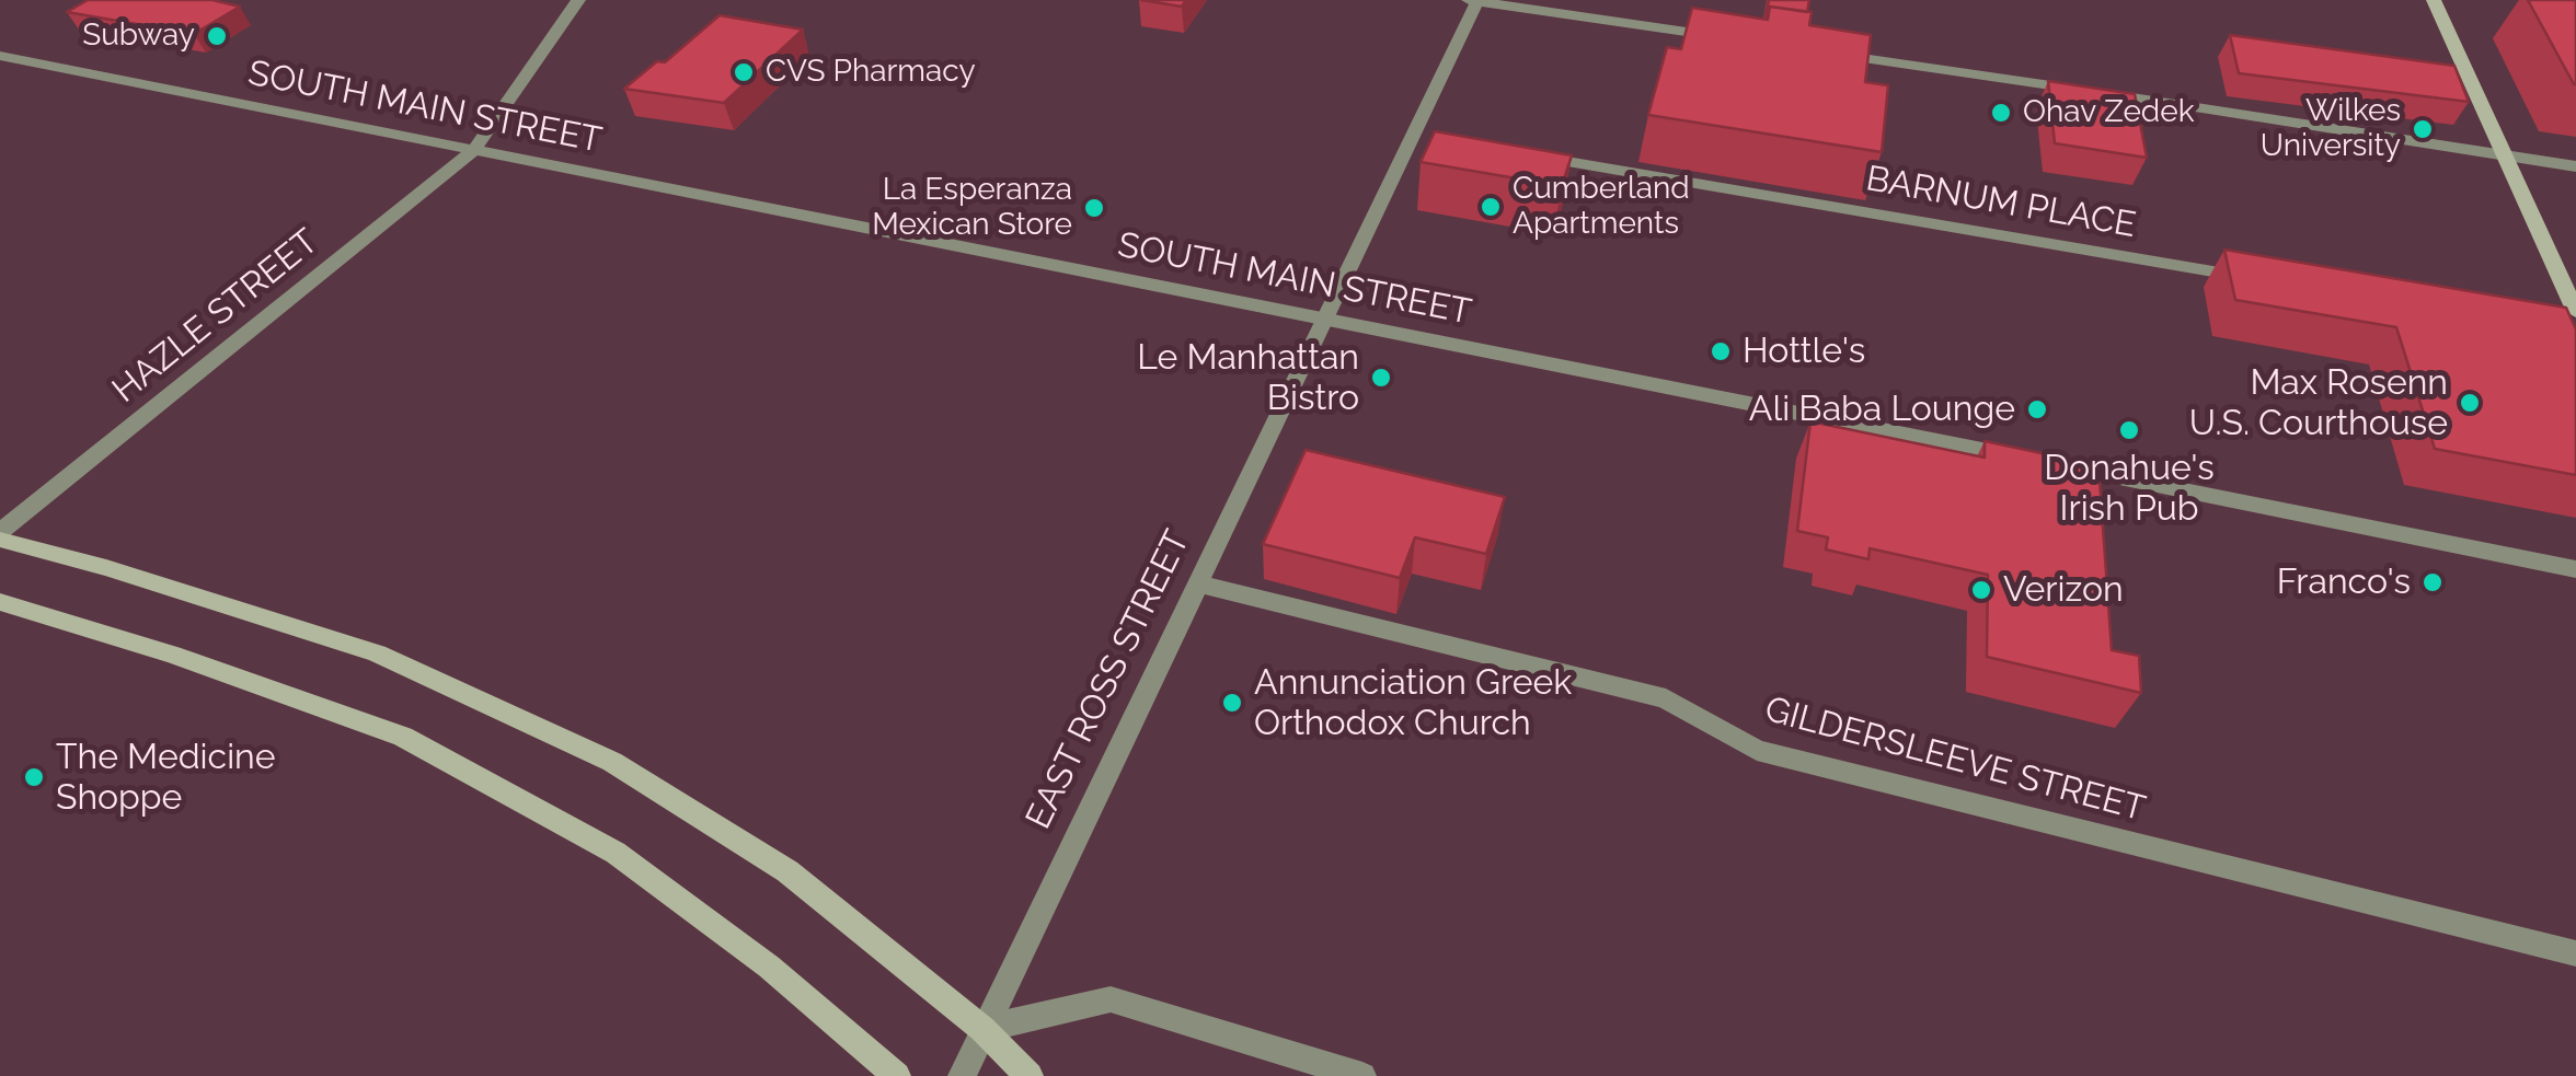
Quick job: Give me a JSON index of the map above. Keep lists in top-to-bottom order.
{
  "streets": {
    "street": [
      "SOUTH MAIN STREET",
      "BARNUM PLACE",
      "HAZLE STREET",
      "EAST ROSS STREET",
      "GILDERSLEEVE STREET"
    ]
  },
  "crossings": [
    ["SOUTH MAIN STREET", "HAZLE STREET"],
    ["SOUTH MAIN STREET", "EAST ROSS STREET"],
    ["EAST ROSS STREET", "GILDERSLEEVE STREET"]
  ],
  "places": [
    "Subway",
    "CVS Pharmacy",
    "Ohav Zedek",
    "Wilkes University",
    "Cumberland Apartments",
    "La Esperanza Mexican Store",
    "Hottle's",
    "Le Manhattan Bistro",
    "Max Rosenn U.S. Courthouse",
    "Ali Baba Lounge",
    "Donahue's Irish Pub",
    "Franco's",
    "Verizon",
    "Annunciation Greek Orthodox Church",
    "The Medicine Shoppe"
  ]
}
